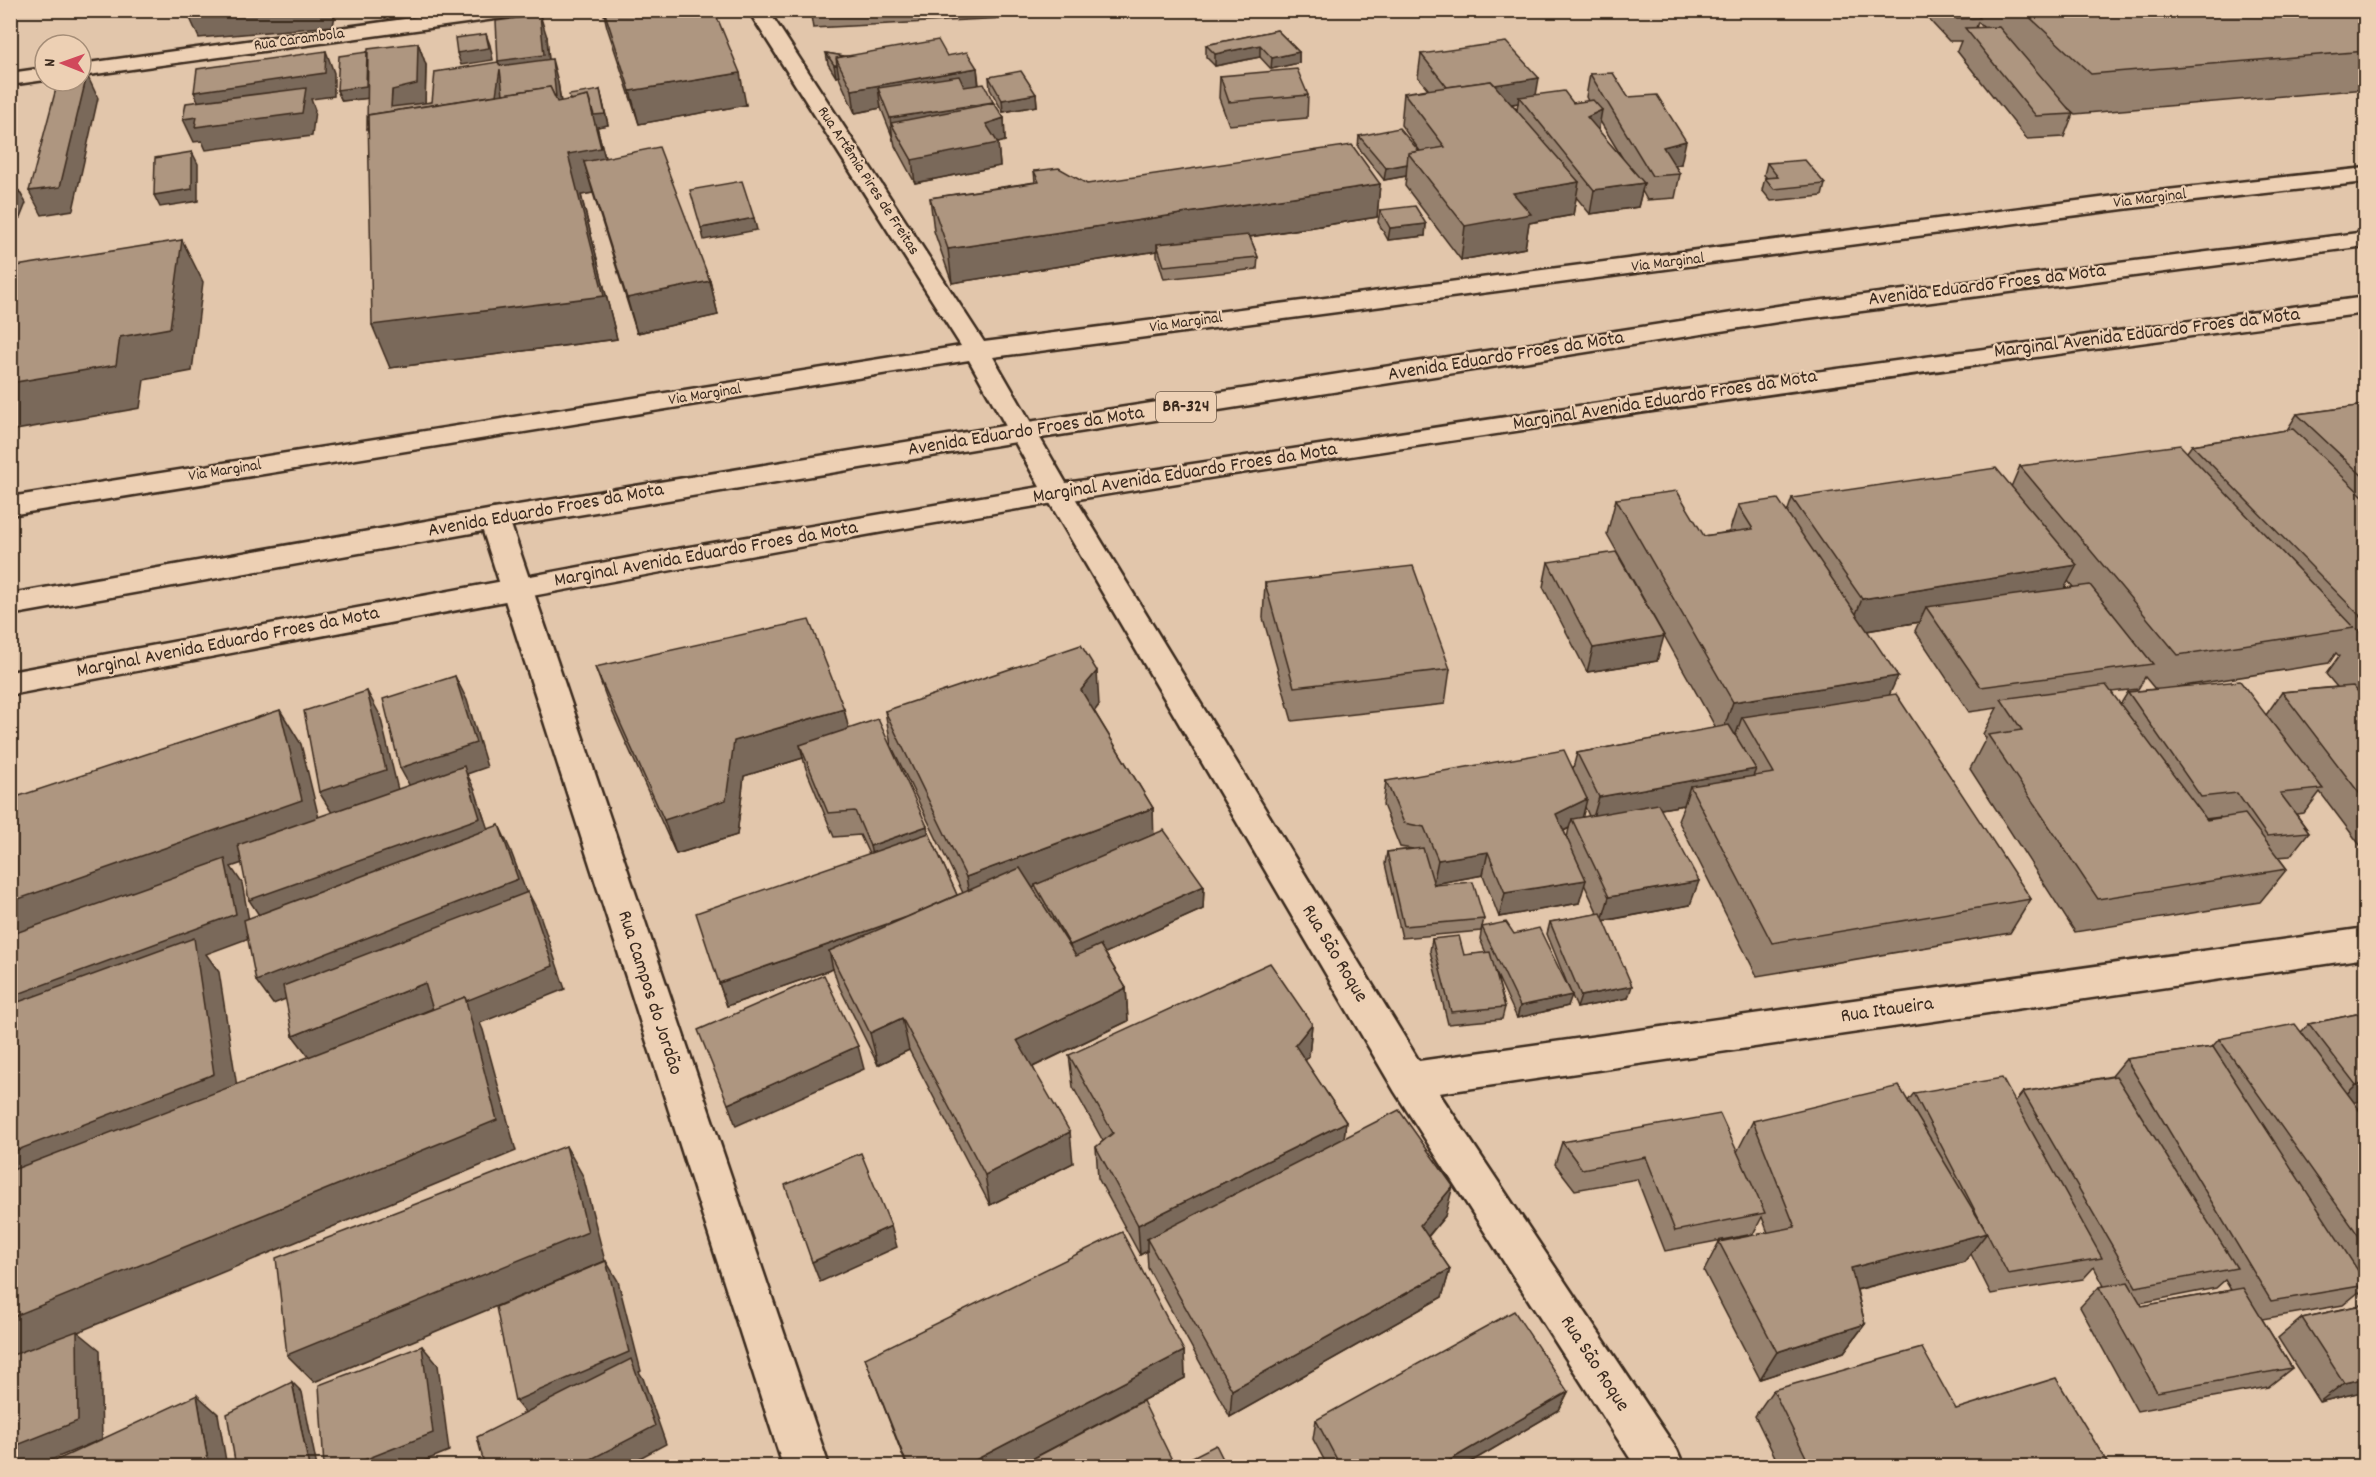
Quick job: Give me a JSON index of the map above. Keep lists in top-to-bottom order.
{
  "streets": {
    "main road": [
      "Rua Carambola",
      "Rua Artêmia Pires de Freitas",
      "Via Marginal",
      "Avenida Eduardo Froes da Mota",
      "Marginal Avenida Eduardo Froes da Mota",
      "BR-324",
      "Rua São Roque",
      "Rua Campos do Jordão",
      "Rua Itaueira"
    ]
  },
  "crossings": [
    ["Rua Artêmia Pires de Freitas", "Via Marginal"],
    ["Rua Artêmia Pires de Freitas", "Avenida Eduardo Froes da Mota"],
    ["Rua Artêmia Pires de Freitas", "Rua São Roque"],
    ["Avenida Eduardo Froes da Mota", "Rua São Roque"],
    ["Avenida Eduardo Froes da Mota", "Rua Campos do Jordão"],
    ["Marginal Avenida Eduardo Froes da Mota", "Rua São Roque"],
    ["Marginal Avenida Eduardo Froes da Mota", "Rua Campos do Jordão"],
    ["Rua São Roque", "Rua Itaueira"]
  ],
  "north": "left"
}
